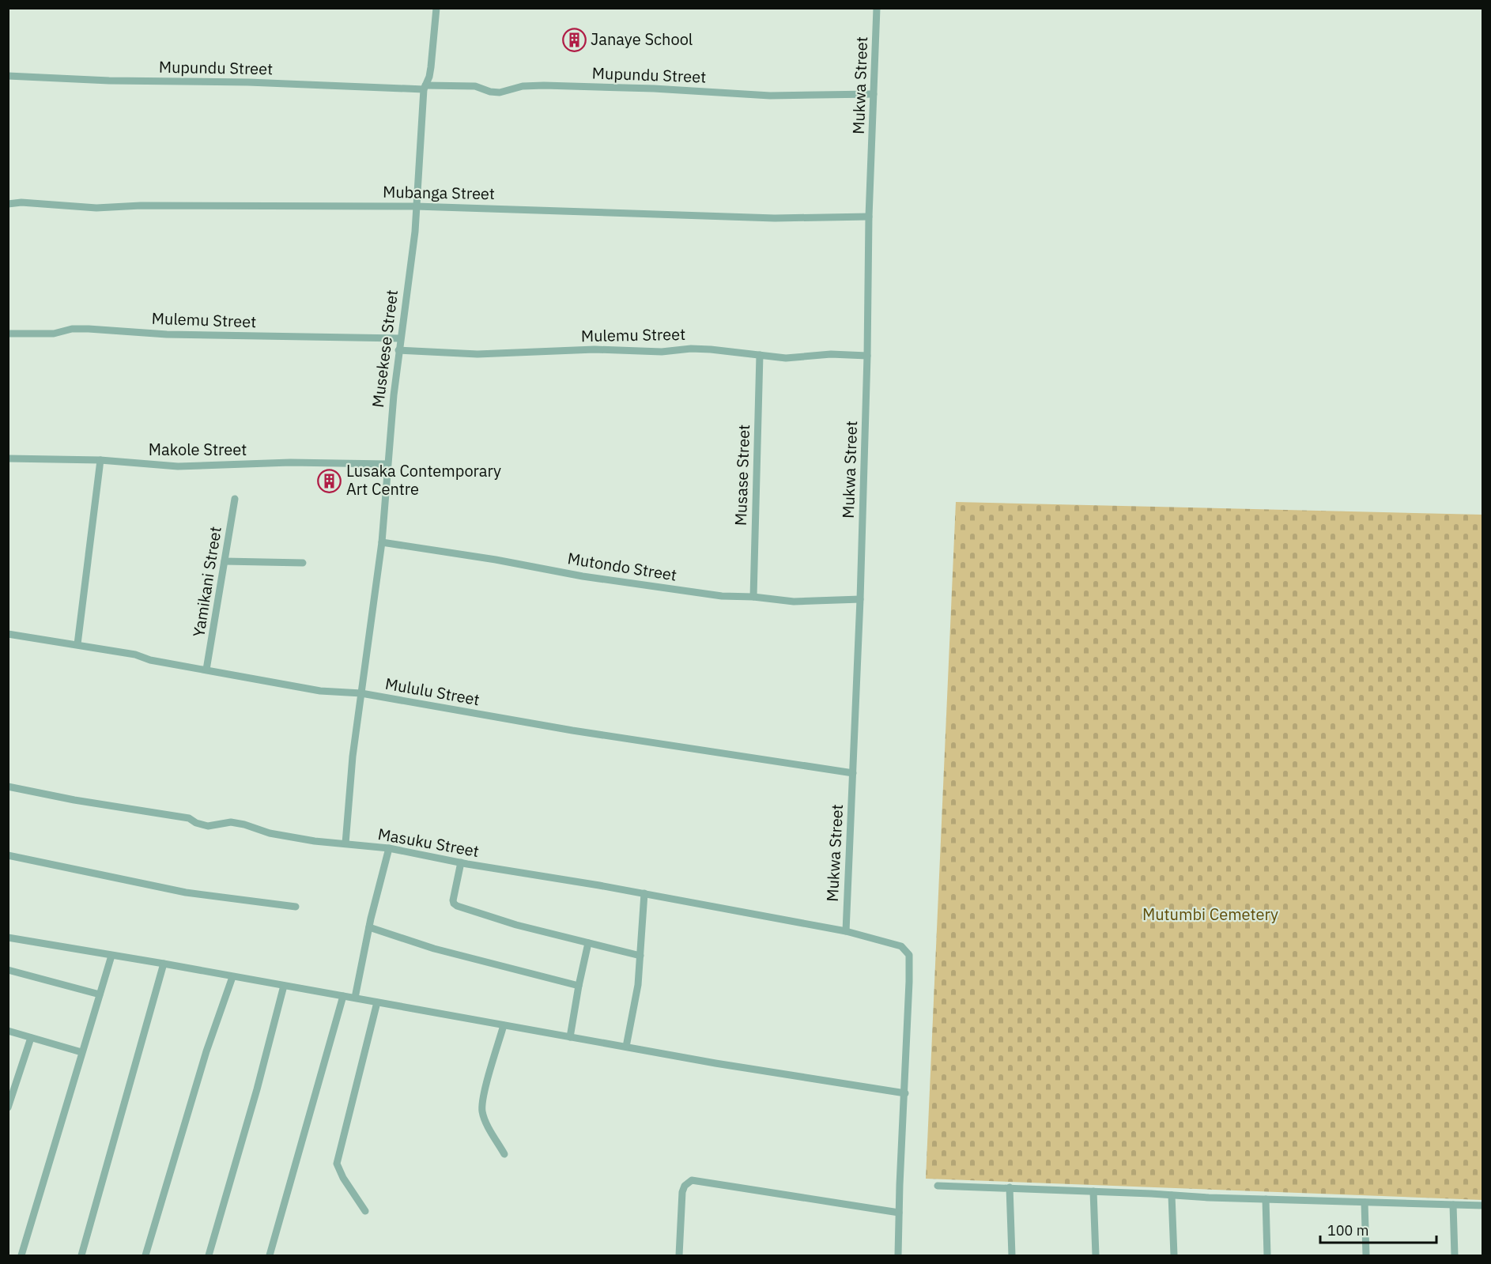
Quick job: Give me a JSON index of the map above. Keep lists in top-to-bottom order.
{
  "streets": {
    "street": [
      "Mupundu Street",
      "Mukwa Street",
      "Mubanga Street",
      "Mulemu Street",
      "Musekese Street",
      "Makole Street",
      "Musase Street",
      "Mutondo Street",
      "Yamikani Street",
      "Mululu Street",
      "Masuku Street"
    ]
  },
  "crossings": [
    ["Mupundu Street", "Mukwa Street"],
    ["Mupundu Street", "Musekese Street"],
    ["Mukwa Street", "Mubanga Street"],
    ["Mukwa Street", "Mulemu Street"],
    ["Mukwa Street", "Mutondo Street"],
    ["Mukwa Street", "Mululu Street"],
    ["Mukwa Street", "Masuku Street"],
    ["Mubanga Street", "Musekese Street"],
    ["Mulemu Street", "Musekese Street"],
    ["Mulemu Street", "Musase Street"],
    ["Musekese Street", "Makole Street"],
    ["Musekese Street", "Mutondo Street"],
    ["Musekese Street", "Mululu Street"],
    ["Musekese Street", "Masuku Street"],
    ["Musase Street", "Mutondo Street"],
    ["Yamikani Street", "Mululu Street"]
  ],
  "parks": ["Mutumbi Cemetery"],
  "places": {
    "building": ["Janaye School", "Lusaka Contemporary Art Centre"]
  },
  "scale_bar": "100 m"
}
